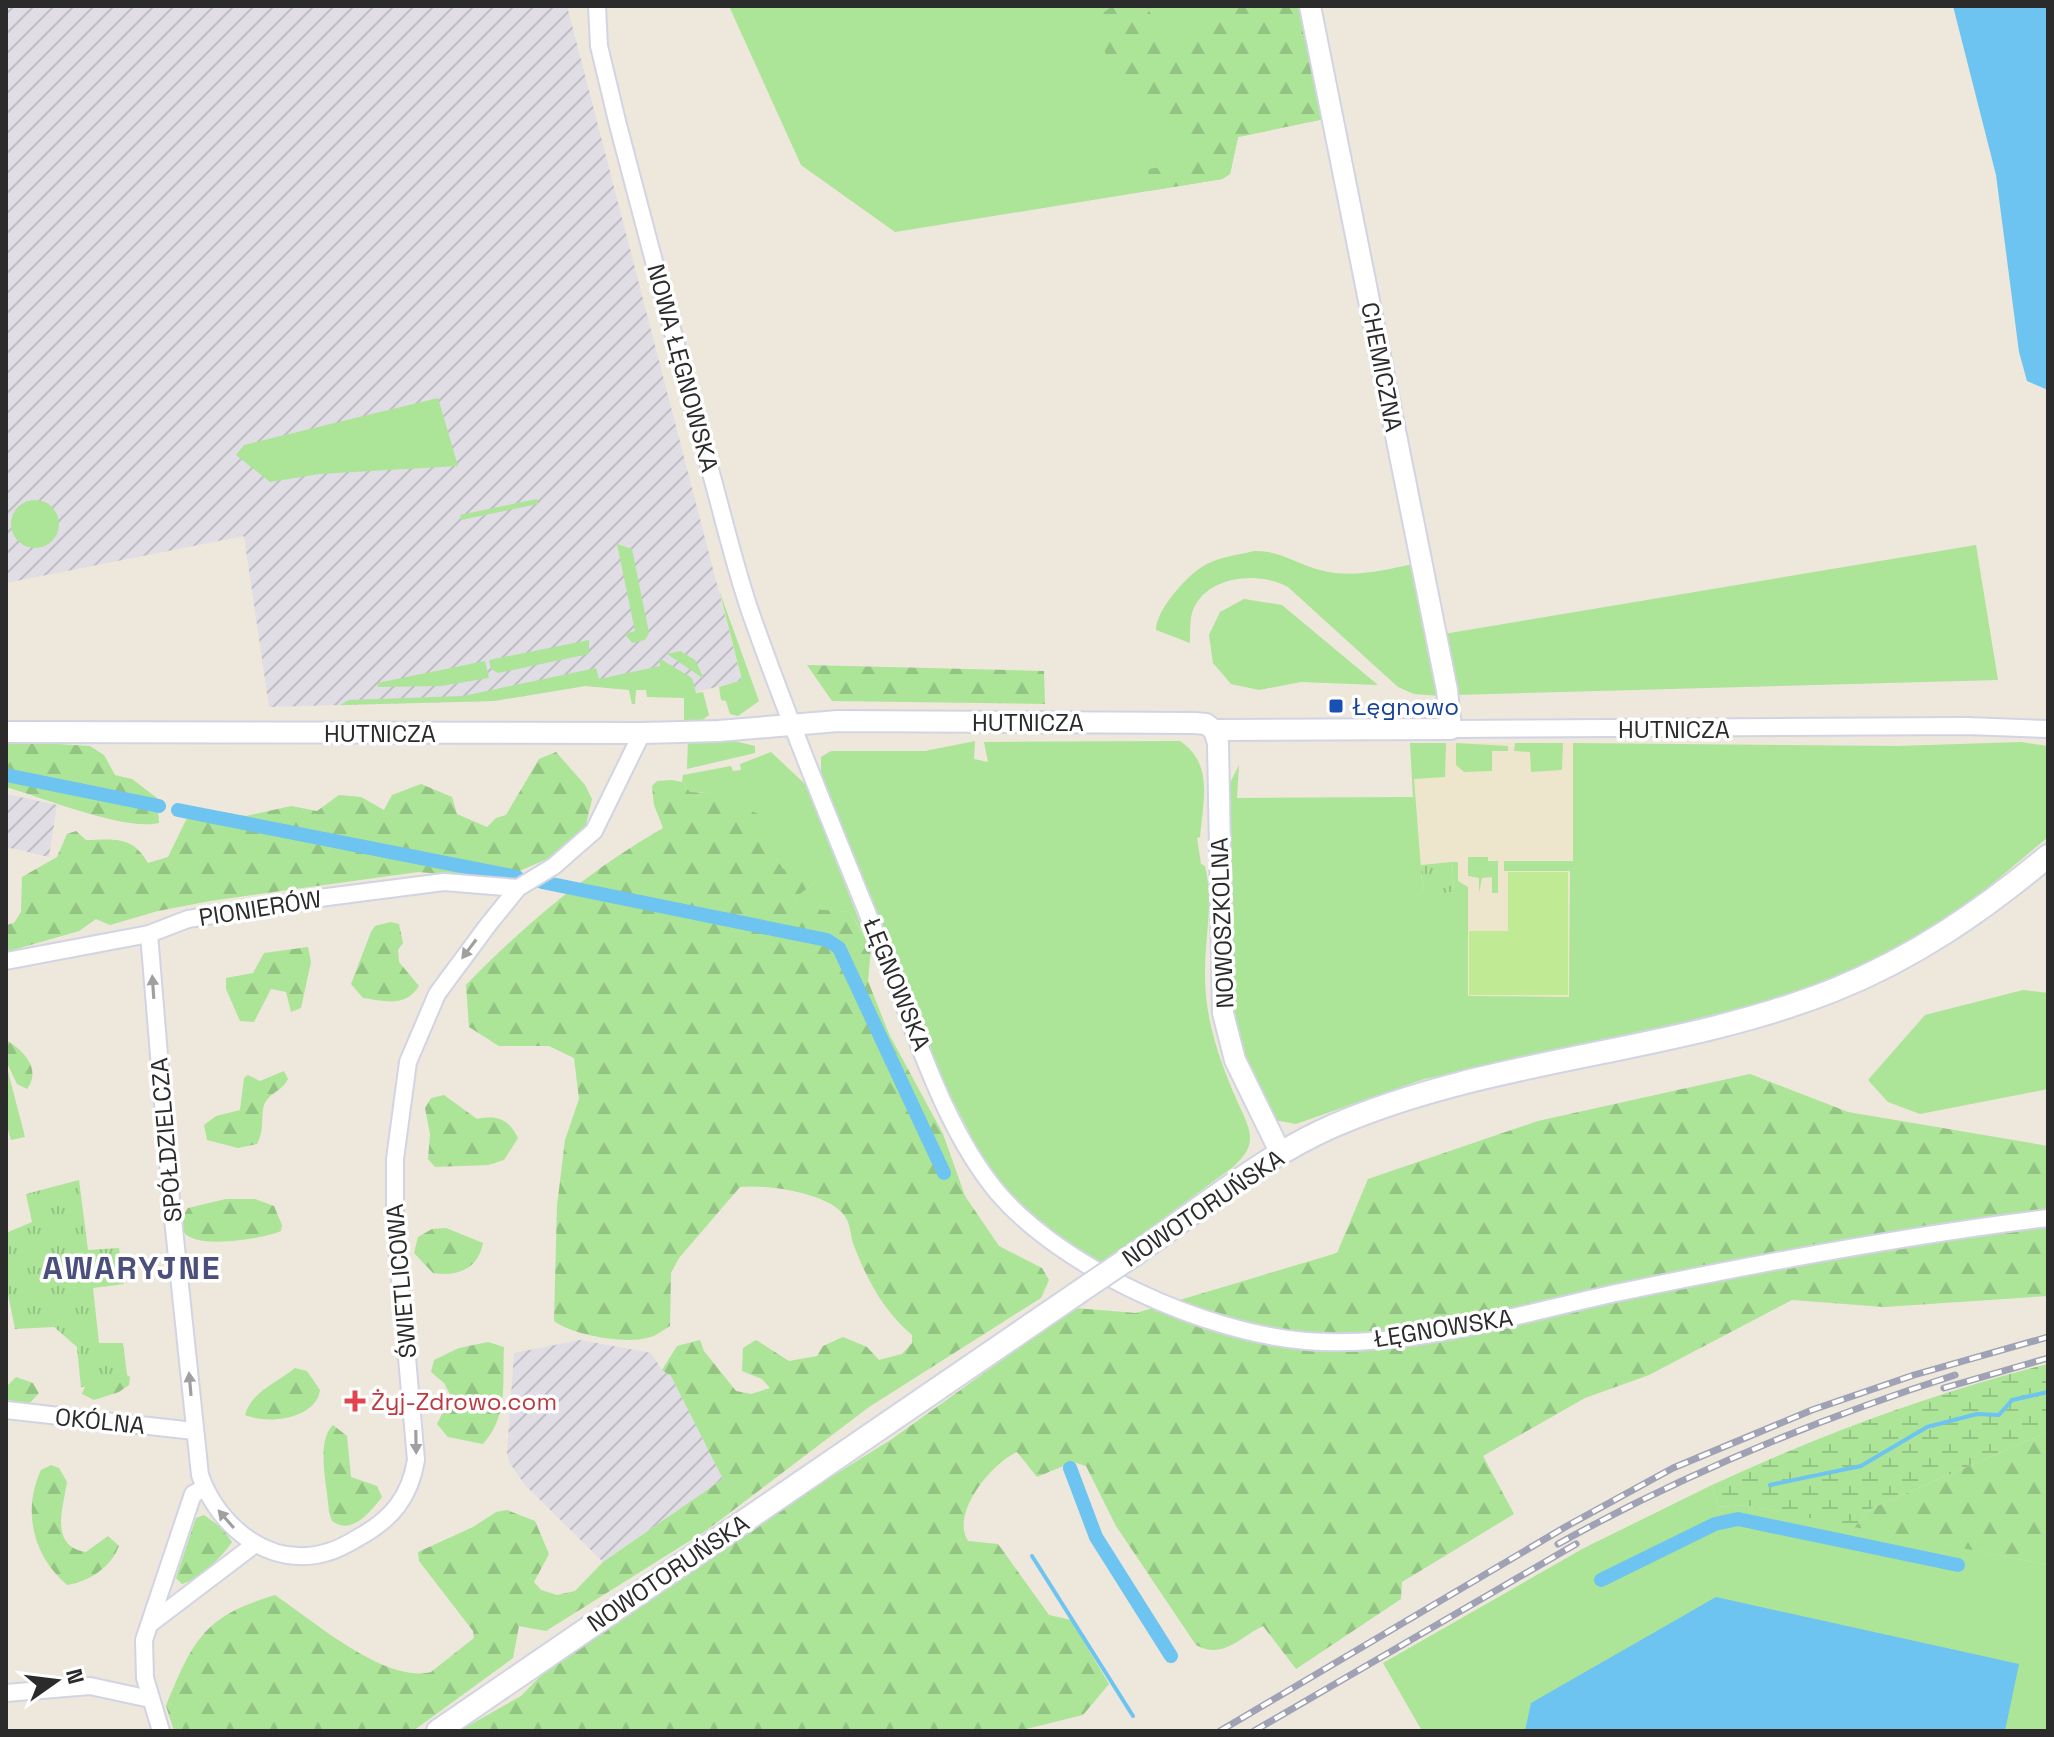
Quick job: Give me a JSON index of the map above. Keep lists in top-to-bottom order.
{
  "streets": {
    "main road": ["NOWOTORUŃSKA"],
    "street": [
      "CHEMICZNA",
      "NOWA ŁĘGNOWSKA",
      "HUTNICZA",
      "PIONIERÓW",
      "NOWOSZKOLNA",
      "ŁĘGNOWSKA",
      "SPÓŁDZIELCZA",
      "ŚWIETLICOWA",
      "OKÓLNA"
    ]
  },
  "crossings": [
    ["CHEMICZNA", "HUTNICZA"],
    ["NOWA ŁĘGNOWSKA", "HUTNICZA"],
    ["NOWA ŁĘGNOWSKA", "ŁĘGNOWSKA"],
    ["HUTNICZA", "NOWOSZKOLNA"],
    ["HUTNICZA", "ŁĘGNOWSKA"],
    ["HUTNICZA", "ŚWIETLICOWA"],
    ["PIONIERÓW", "SPÓŁDZIELCZA"],
    ["PIONIERÓW", "ŚWIETLICOWA"],
    ["NOWOSZKOLNA", "NOWOTORUŃSKA"],
    ["SPÓŁDZIELCZA", "ŚWIETLICOWA"],
    ["SPÓŁDZIELCZA", "OKÓLNA"]
  ],
  "one_way": ["SPÓŁDZIELCZA", "ŚWIETLICOWA"],
  "districts": ["AWARYJNE"],
  "places": {
    "transit": ["Łęgnowo"],
    "health": ["Żyj-Zdrowo.com"]
  },
  "north": "right"
}
